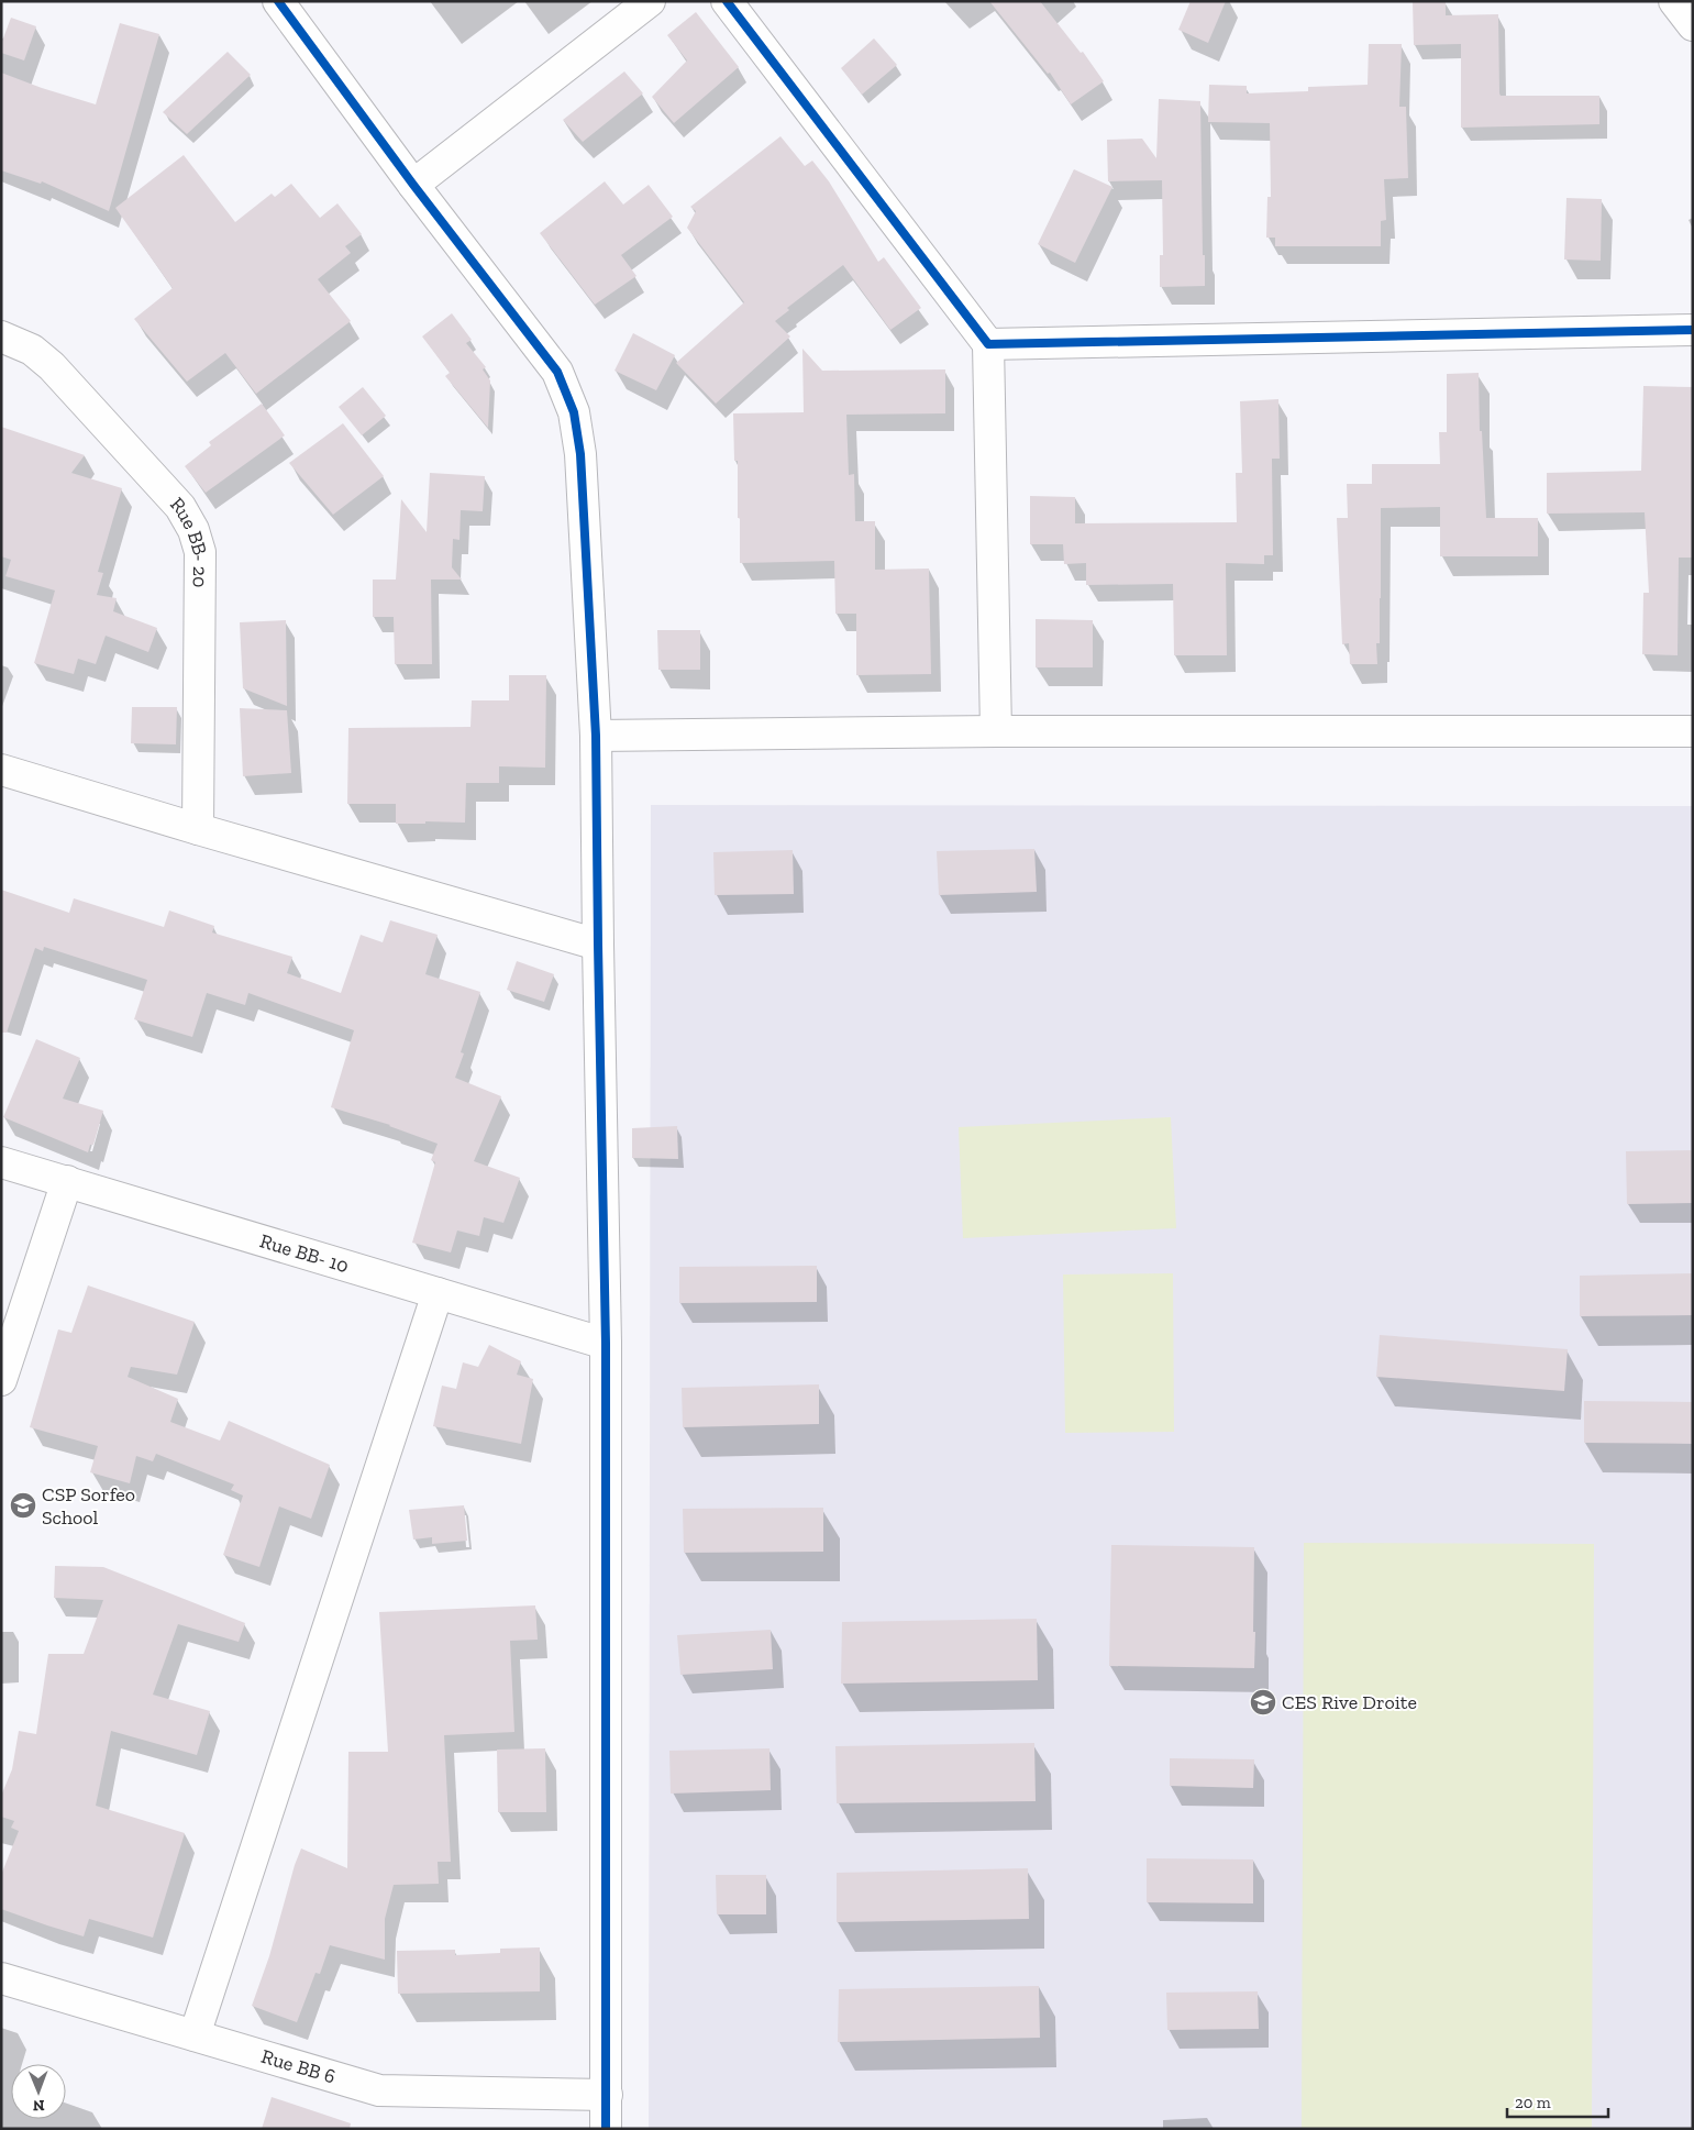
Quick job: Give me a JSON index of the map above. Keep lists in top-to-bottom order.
{
  "streets": {
    "street": ["Rue BB- 20", "Rue BB- 10", "Rue BB 6"]
  },
  "places": {
    "school or university": ["CSP Sorfeo School", "CES Rive Droite"]
  },
  "scale_bar": "20 m",
  "north": "bottom"
}
